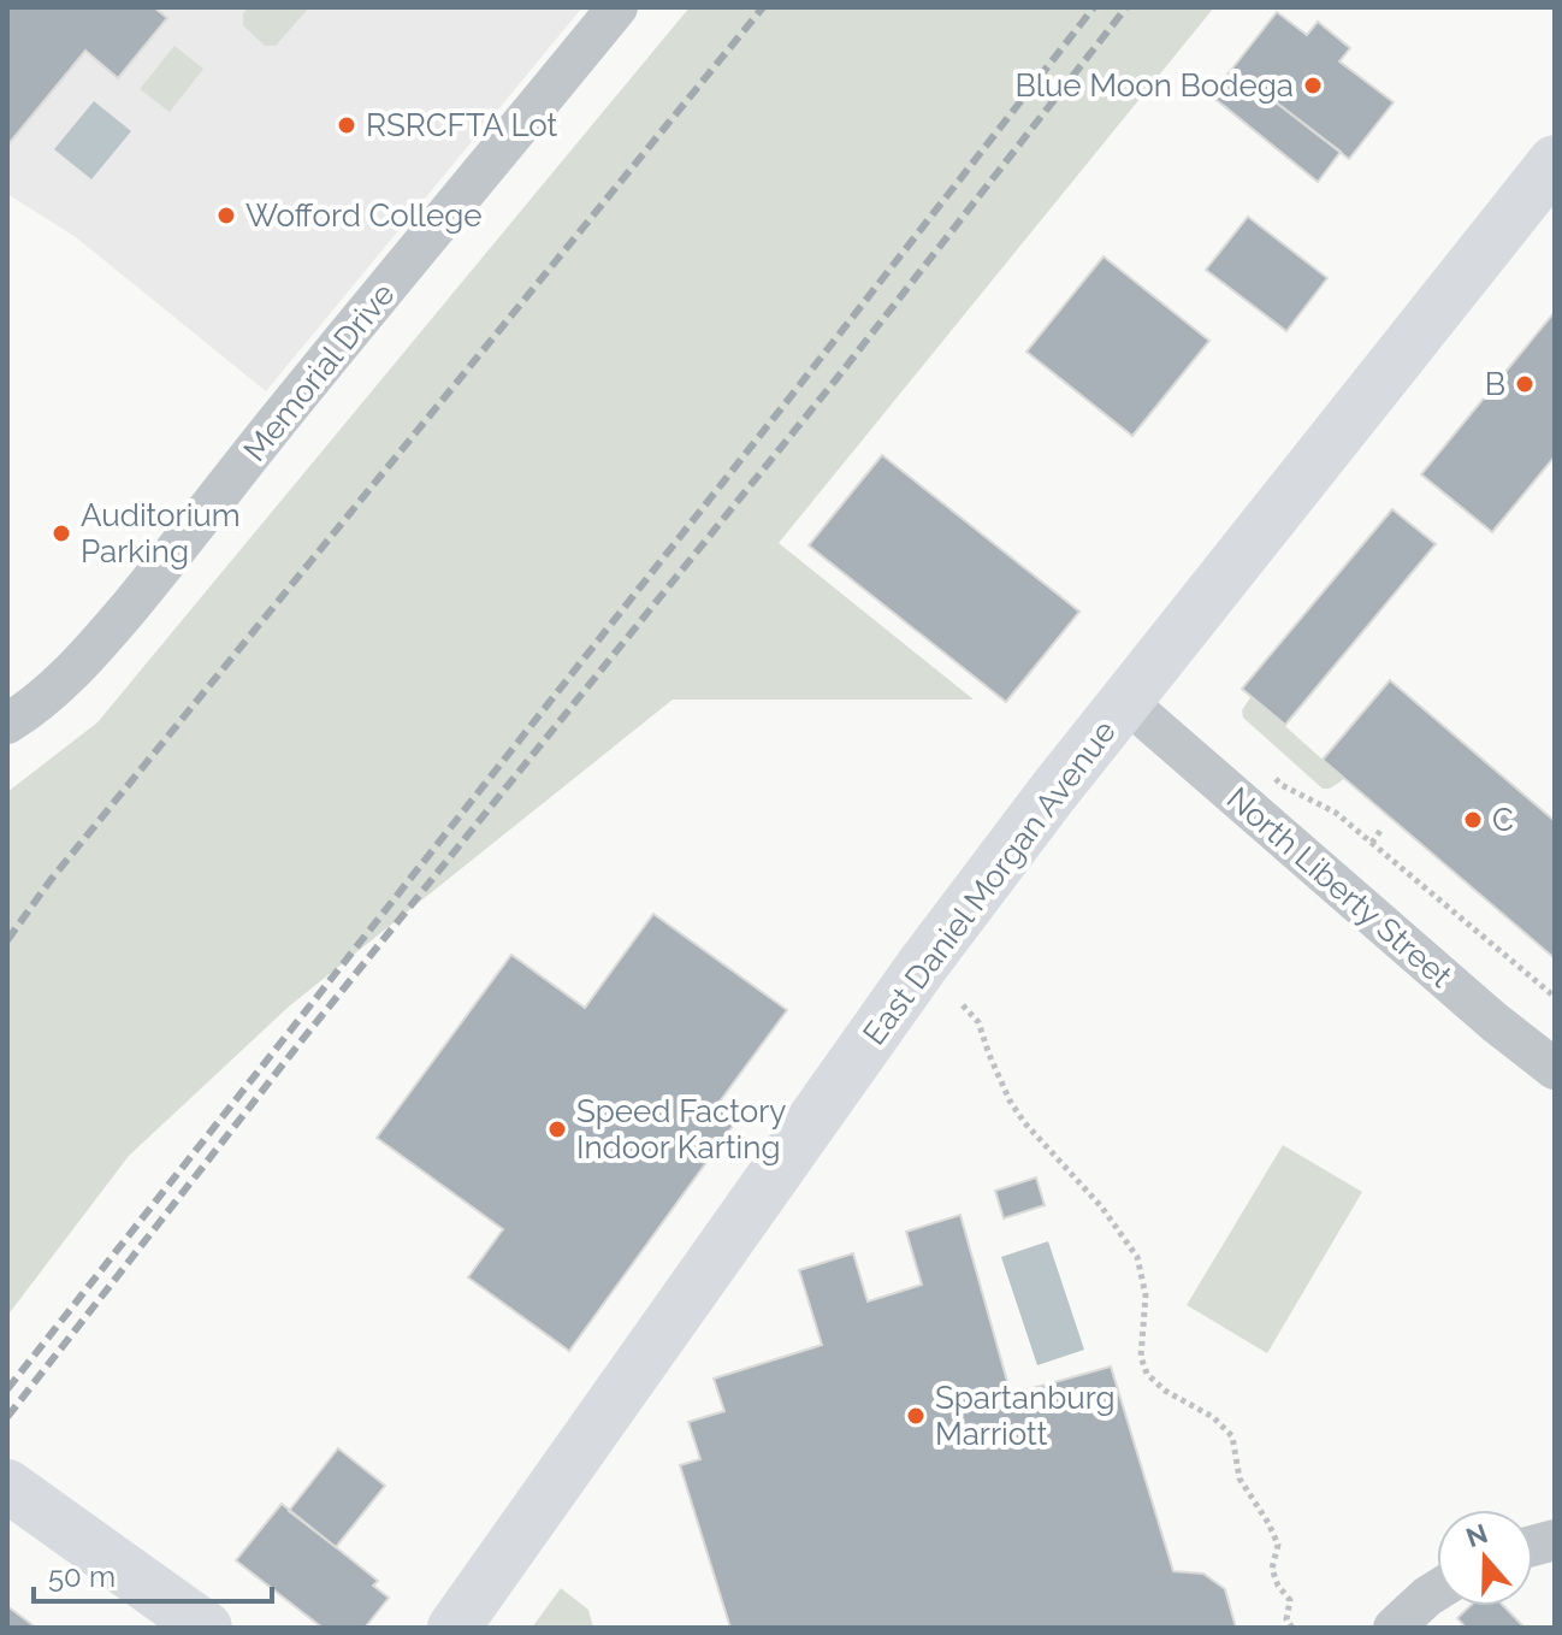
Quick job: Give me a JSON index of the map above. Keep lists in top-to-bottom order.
{
  "streets": {
    "main road": ["East Daniel Morgan Avenue"],
    "street": ["Memorial Drive", "North Liberty Street"]
  },
  "crossings": [
    ["East Daniel Morgan Avenue", "North Liberty Street"]
  ],
  "places": [
    "Blue Moon Bodega",
    "RSRCFTA Lot",
    "Wofford College",
    "B",
    "Auditorium Parking",
    "C",
    "Speed Factory Indoor Karting",
    "Spartanburg Marriott"
  ],
  "scale_bar": "50 m",
  "north": "top"
}
